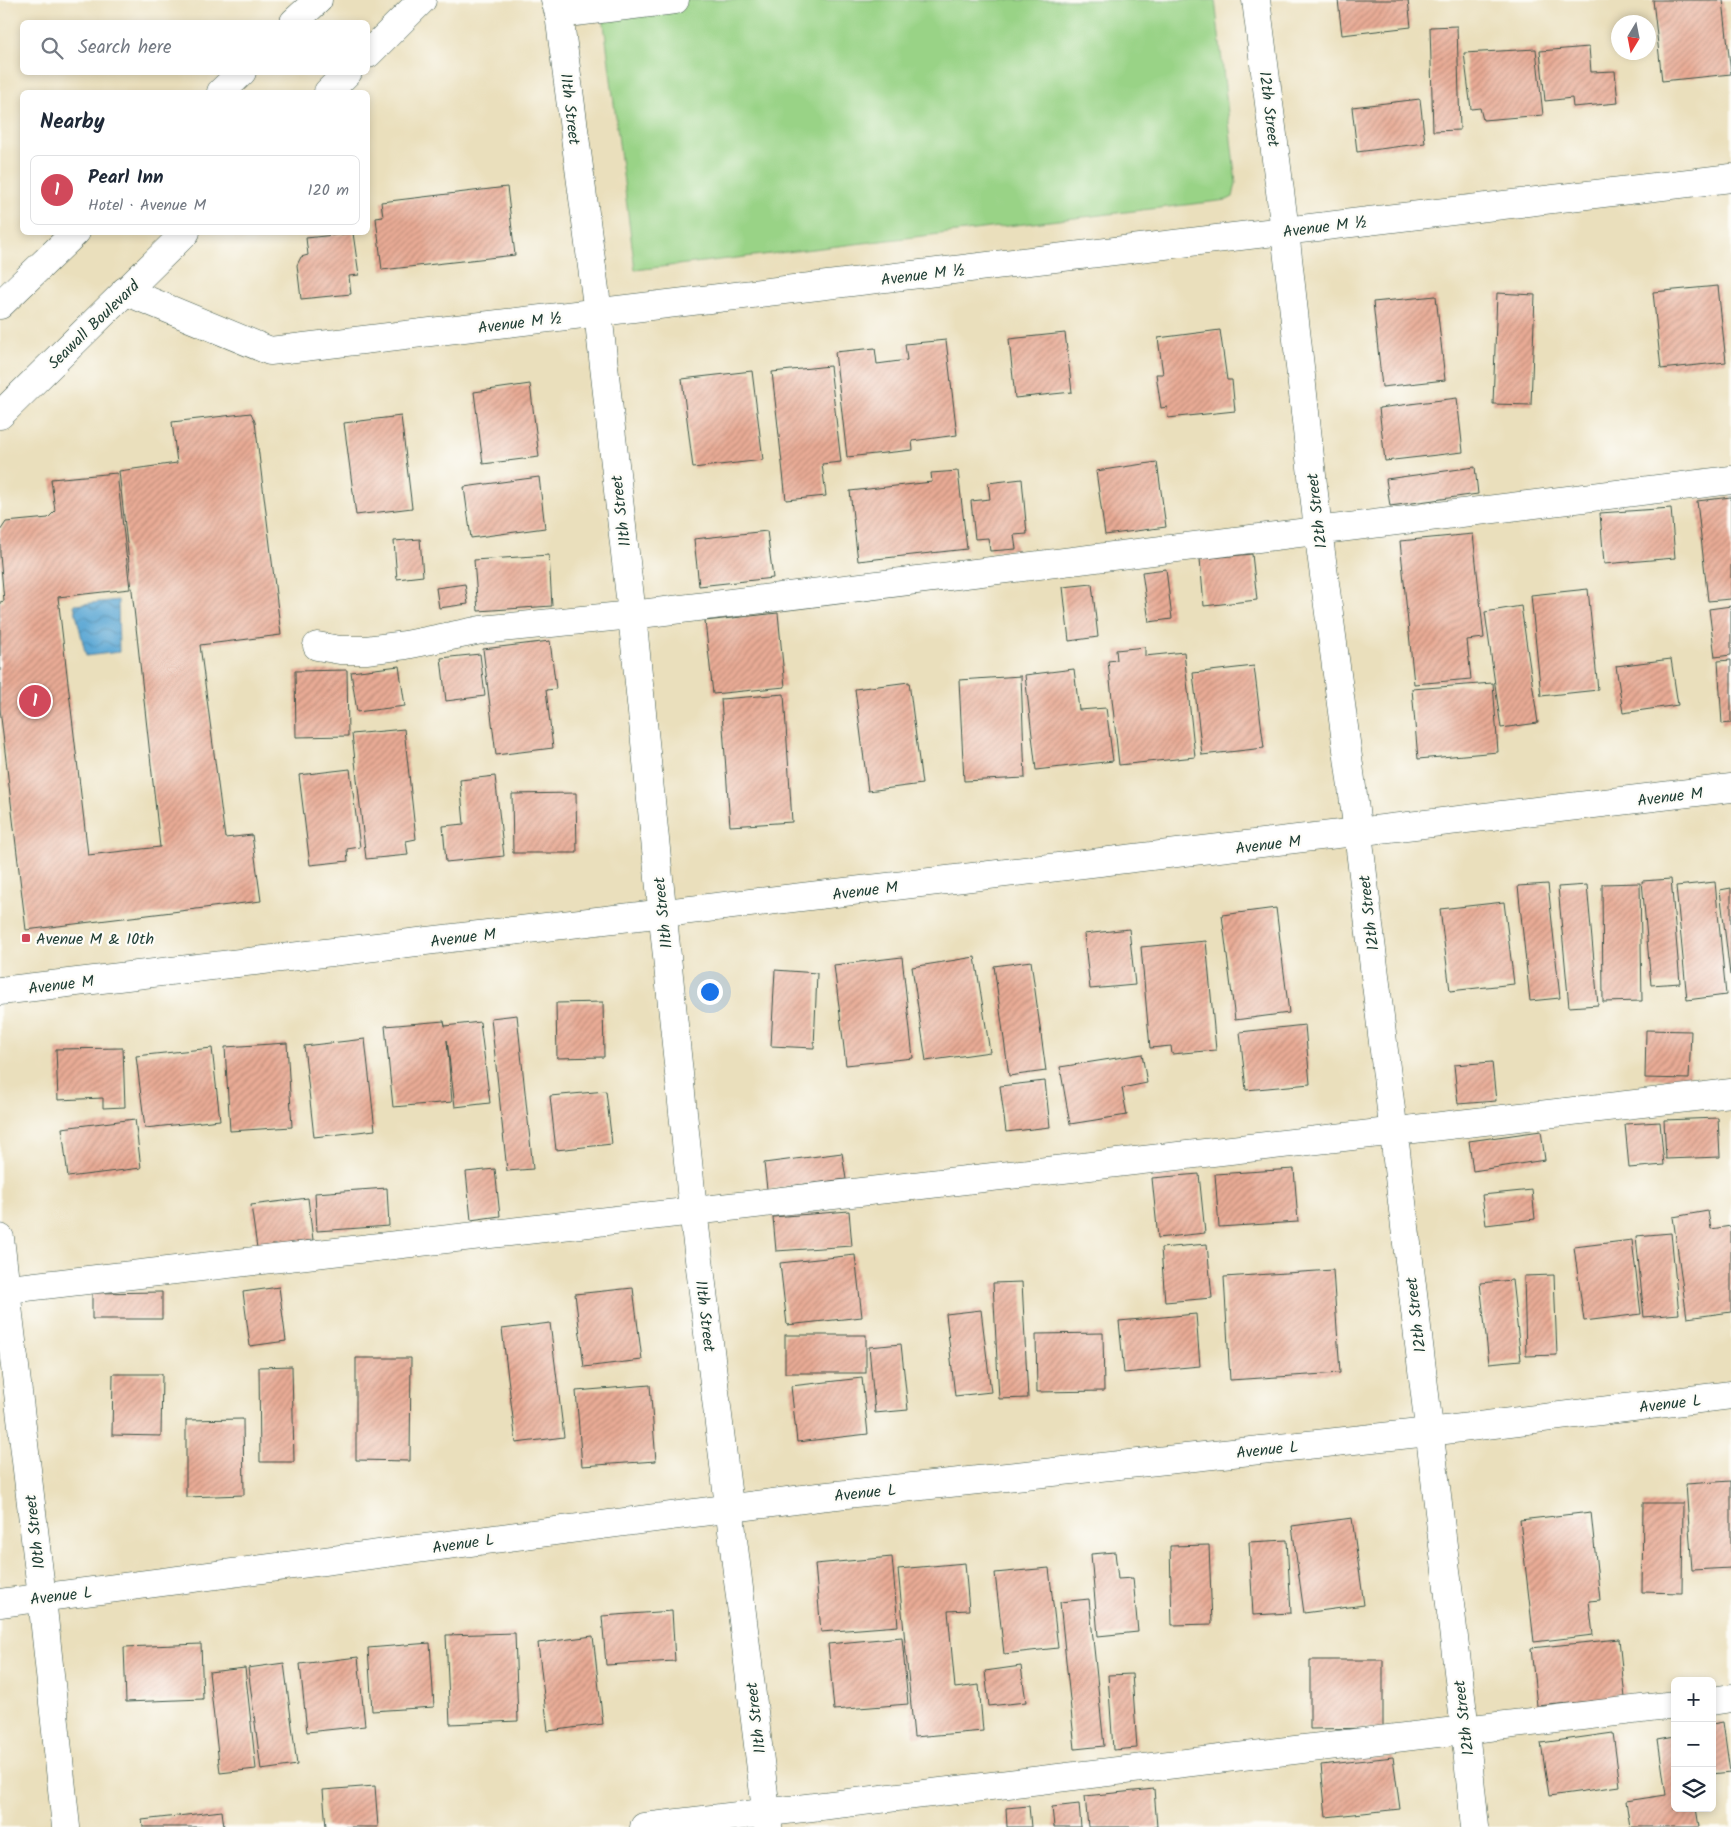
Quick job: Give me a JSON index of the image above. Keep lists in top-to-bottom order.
{
  "streets": {
    "street": [
      "11th Street",
      "12th Street",
      "Avenue M ½",
      "Seawall Boulevard",
      "Avenue M",
      "Avenue L",
      "10th Street"
    ]
  },
  "crossings": [
    ["11th Street", "Avenue M ½"],
    ["11th Street", "Avenue M"],
    ["11th Street", "Avenue L"],
    ["12th Street", "Avenue M ½"],
    ["12th Street", "Avenue M"],
    ["12th Street", "Avenue L"],
    ["Avenue M ½", "Seawall Boulevard"],
    ["Avenue L", "10th Street"]
  ],
  "places": {
    "transit": ["Avenue M & 10th"]
  },
  "north": "bottom",
  "page": {
    "search": "Search here",
    "heading": "Nearby",
    "list": [
      {
        "mark": "1",
        "name": "Pearl Inn",
        "note": "Hotel · Avenue M",
        "value": "120 m"
      }
    ],
    "pins": "1",
    "map_buttons": ["+", "−"]
  }
}
